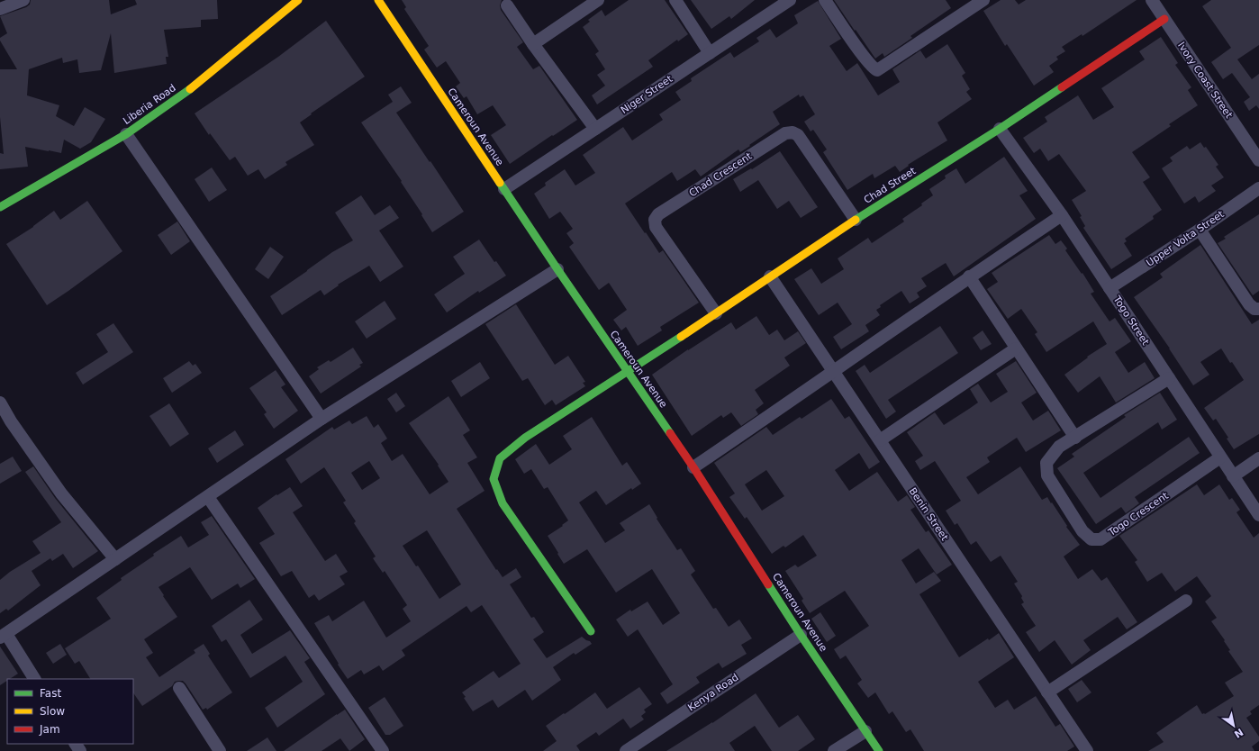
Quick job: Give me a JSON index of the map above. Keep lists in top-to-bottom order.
{
  "streets": {
    "street": [
      "Ivory Coast Street",
      "Niger Street",
      "Liberia Road",
      "Cameroun Avenue",
      "Chad Crescent",
      "Chad Street",
      "Upper Volta Street",
      "Togo Street",
      "Benin Street",
      "Togo Crescent",
      "Kenya Road"
    ]
  },
  "crossings": [
    ["Ivory Coast Street", "Chad Street"],
    ["Niger Street", "Cameroun Avenue"],
    ["Cameroun Avenue", "Chad Street"],
    ["Cameroun Avenue", "Kenya Road"],
    ["Chad Crescent", "Chad Street"],
    ["Chad Street", "Togo Street"],
    ["Chad Street", "Benin Street"],
    ["Upper Volta Street", "Togo Street"],
    ["Togo Street", "Togo Crescent"]
  ],
  "legend": ["Fast", "Slow", "Jam"],
  "north": "bottom right"
}
